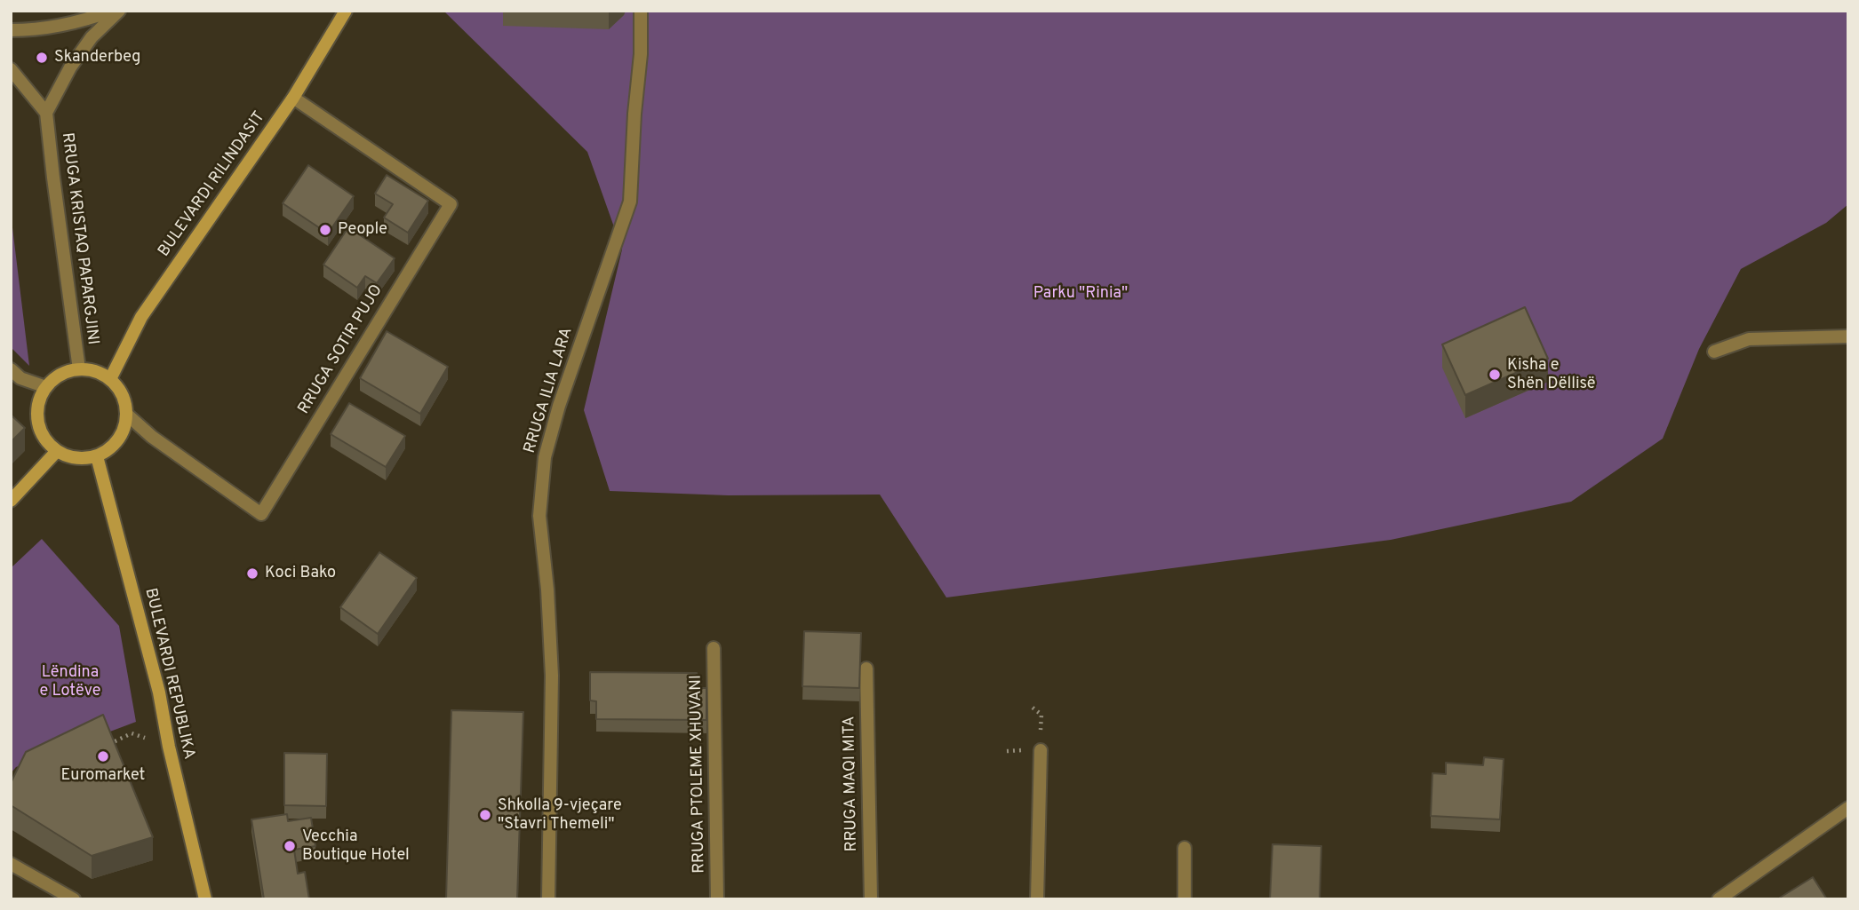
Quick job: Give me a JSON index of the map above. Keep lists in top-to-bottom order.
{
  "streets": {
    "main road": ["BULEVARDI RILINDASIT", "BULEVARDI REPUBLIKA"],
    "street": [
      "RRUGA KRISTAQ PAPARGJINI",
      "RRUGA SOTIR PUJO",
      "RRUGA ILIA LARA",
      "RRUGA PTOLEME XHUVANI",
      "RRUGA MAQI MITA"
    ]
  },
  "crossings": [
    ["BULEVARDI RILINDASIT", "RRUGA KRISTAQ PAPARGJINI"],
    ["BULEVARDI RILINDASIT", "RRUGA SOTIR PUJO"],
    ["BULEVARDI RILINDASIT", "BULEVARDI REPUBLIKA"],
    ["RRUGA KRISTAQ PAPARGJINI", "RRUGA SOTIR PUJO"],
    ["RRUGA KRISTAQ PAPARGJINI", "BULEVARDI REPUBLIKA"],
    ["RRUGA SOTIR PUJO", "BULEVARDI REPUBLIKA"]
  ],
  "parks": ["Parku \"Rinia\"", "Lëndina e Lotëve"],
  "places": [
    "Skanderbeg",
    "People",
    "Kisha e Shën Dëllisë",
    "Koci Bako",
    "Euromarket",
    "Shkolla 9-vjeçare \"Stavri Themeli\"",
    "Vecchia Boutique Hotel"
  ]
}
